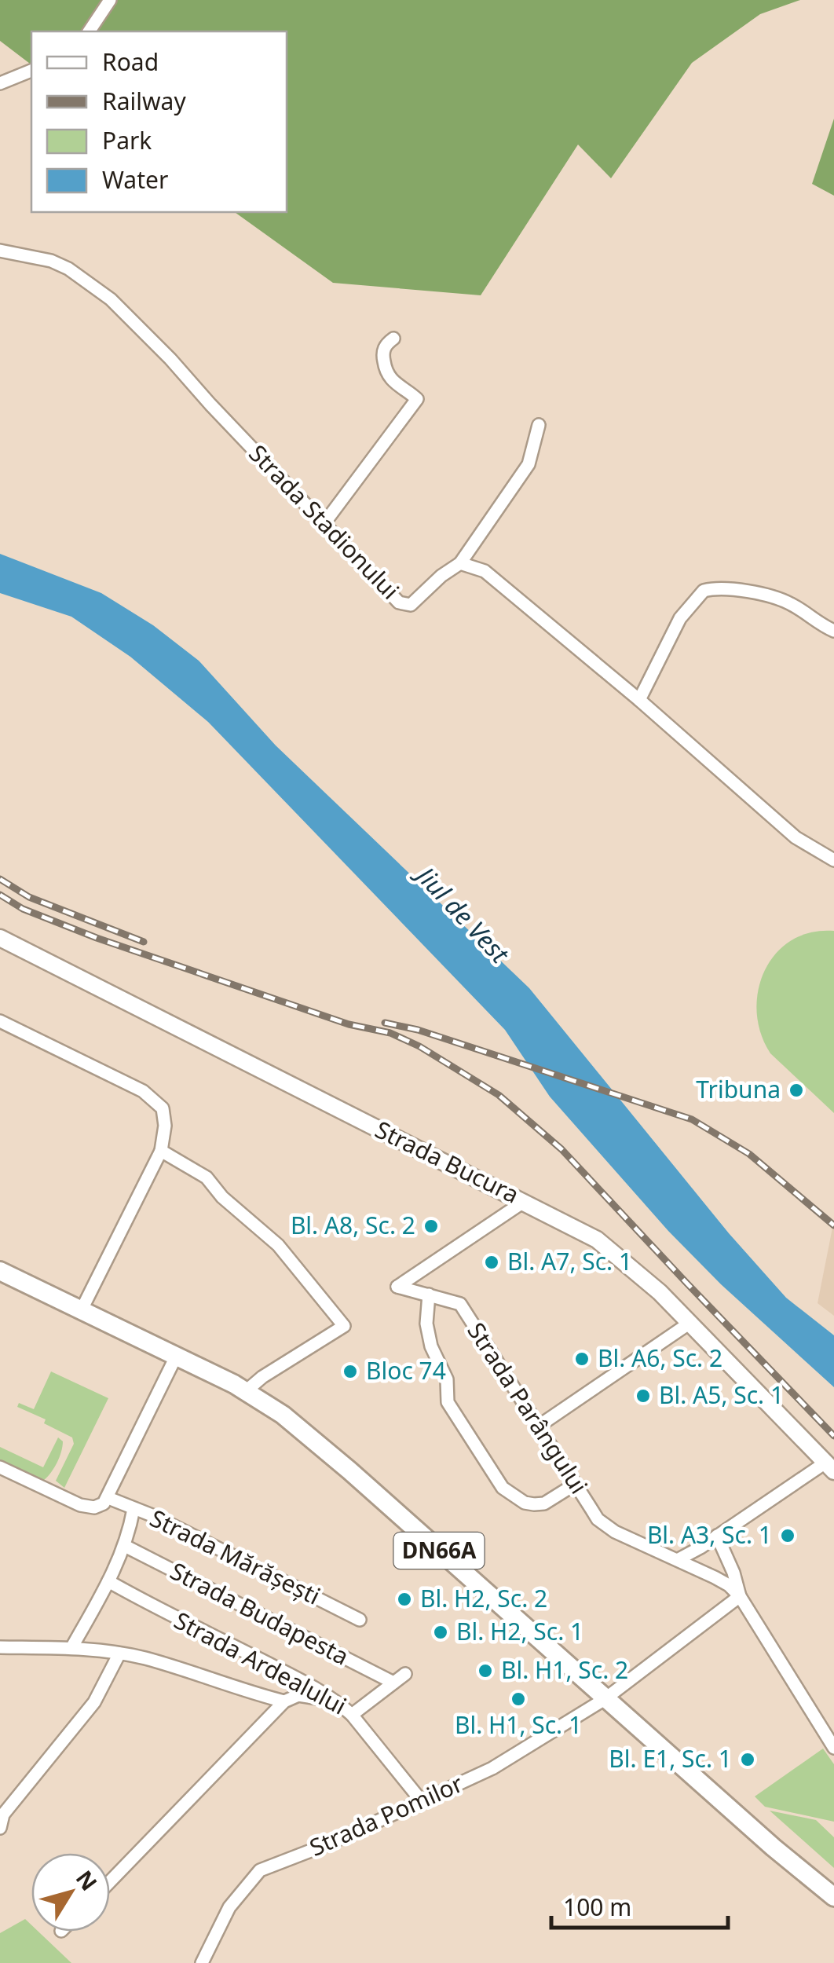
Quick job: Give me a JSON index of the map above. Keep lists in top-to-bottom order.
{
  "streets": {
    "main road": ["Strada Bucura", "DN66A"],
    "street": [
      "Strada Stadionului",
      "Strada Parângului",
      "Strada Mărășești",
      "Strada Budapesta",
      "Strada Ardealului",
      "Strada Pomilor"
    ]
  },
  "crossings": [
    ["Strada Bucura", "Strada Parângului"],
    ["DN66A", "Strada Pomilor"],
    ["Strada Budapesta", "Strada Ardealului"]
  ],
  "water": ["Jiul de Vest"],
  "places": [
    "Tribuna",
    "Bl. A8, Sc. 2",
    "Bl. A7, Sc. 1",
    "Bl. A6, Sc. 2",
    "Bloc 74",
    "Bl. A5, Sc. 1",
    "Bl. A3, Sc. 1",
    "Bl. H2, Sc. 2",
    "Bl. H2, Sc. 1",
    "Bl. H1, Sc. 2",
    "Bl. H1, Sc. 1",
    "Bl. E1, Sc. 1"
  ],
  "legend": [
    "Road",
    "Railway",
    "Park",
    "Water"
  ],
  "scale_bar": "100 m",
  "north": "top right"
}
